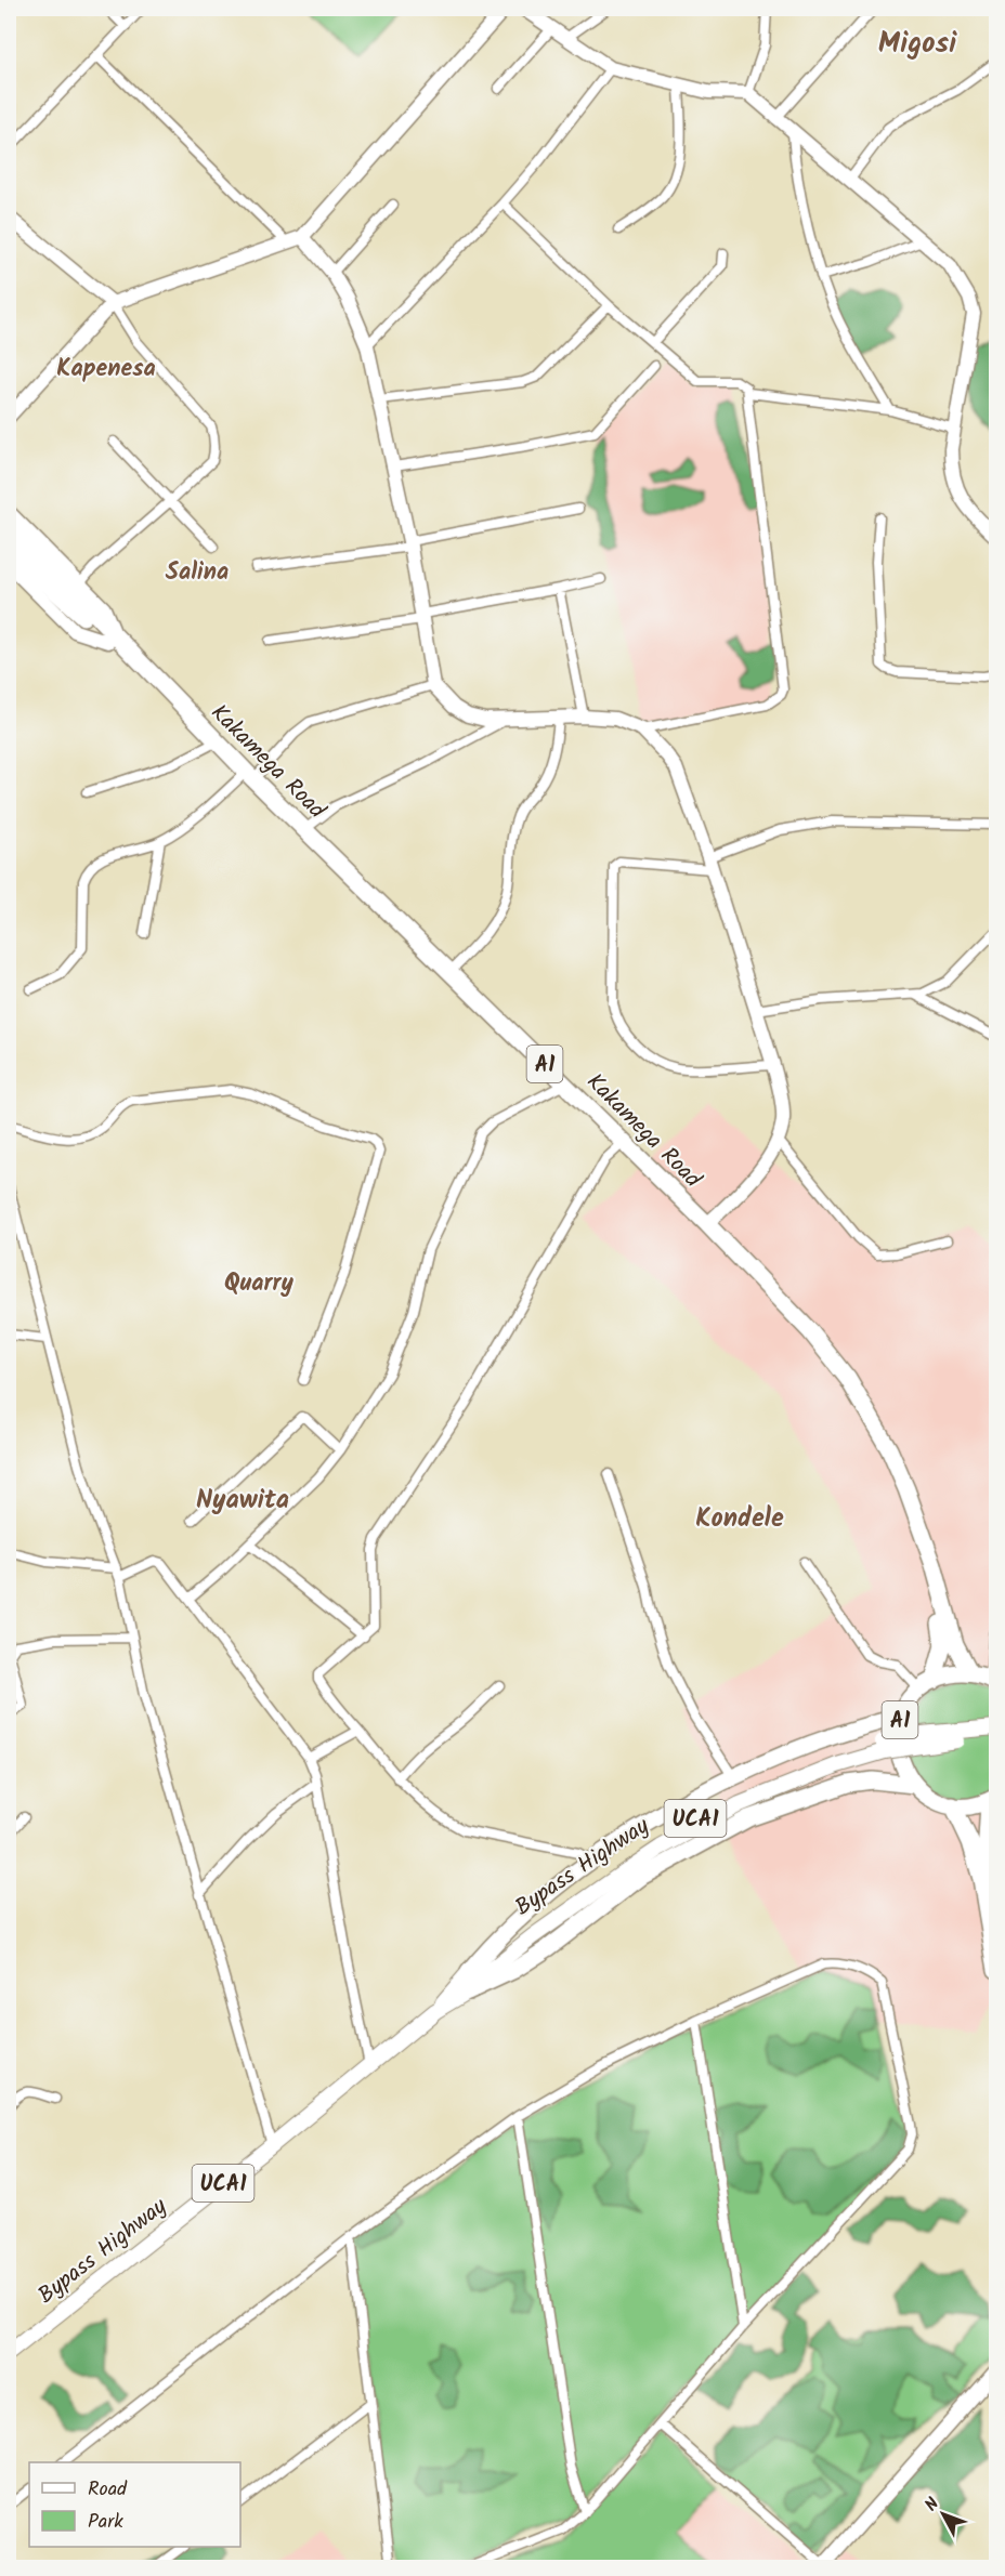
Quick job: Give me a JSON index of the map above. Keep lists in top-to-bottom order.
{
  "streets": {
    "highway": ["Kakamega Road", "A1"],
    "main road": ["UCA1", "Bypass Highway"]
  },
  "crossings": [
    ["Kakamega Road", "A1"]
  ],
  "districts": [
    "Migosi",
    "Kapenesa",
    "Salina",
    "Quarry",
    "Nyawita",
    "Kondele"
  ],
  "legend": ["Road", "Park"],
  "north": "top left"
}
